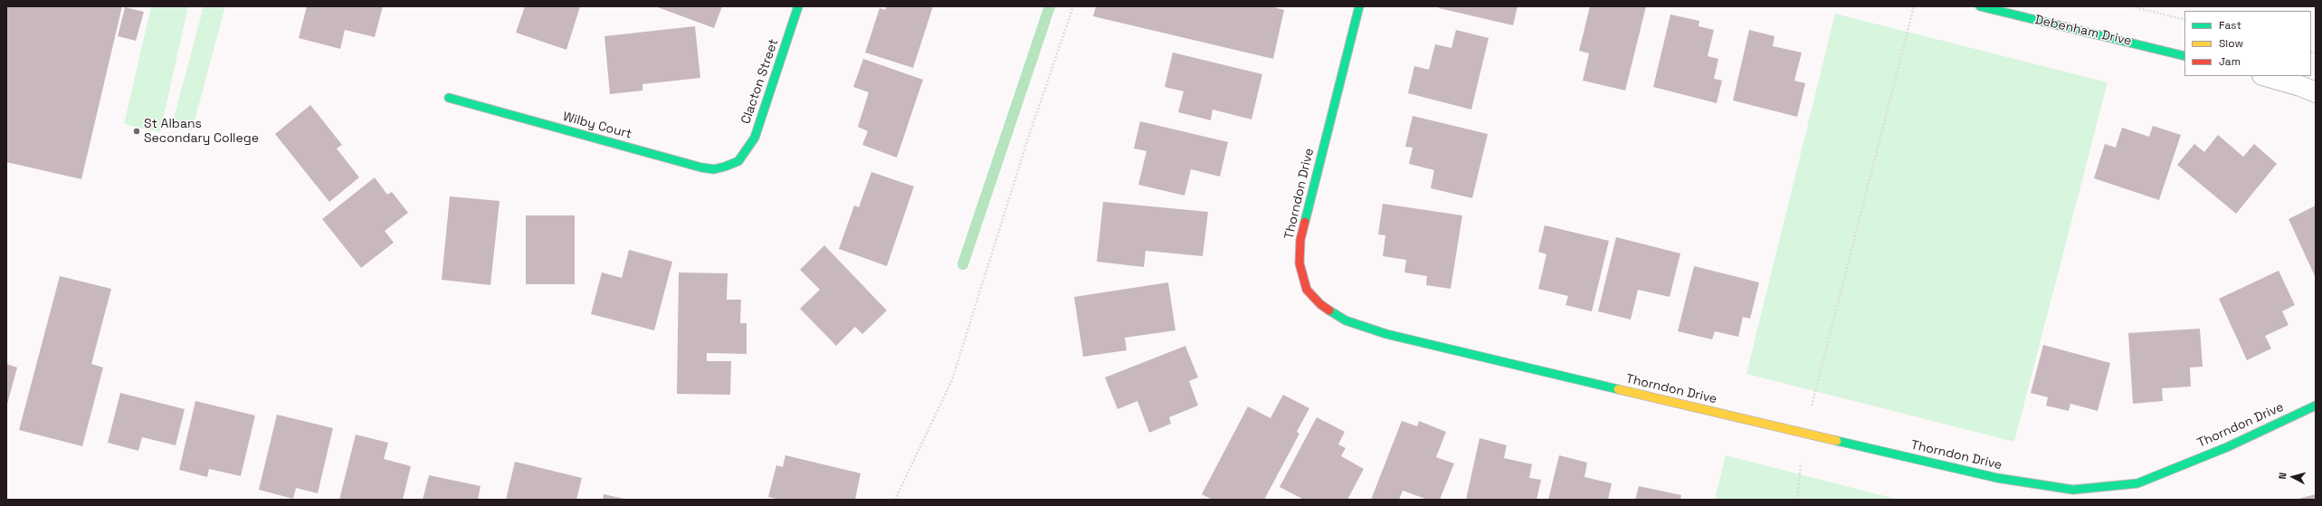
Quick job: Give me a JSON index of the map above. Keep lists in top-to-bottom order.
{
  "streets": {
    "street": [
      "Debenham Drive",
      "Clacton Street",
      "Wilby Court",
      "Thorndon Drive"
    ]
  },
  "crossings": [
    ["Clacton Street", "Wilby Court"]
  ],
  "places": ["St Albans Secondary College"],
  "legend": ["Fast", "Slow", "Jam"],
  "north": "left"
}
